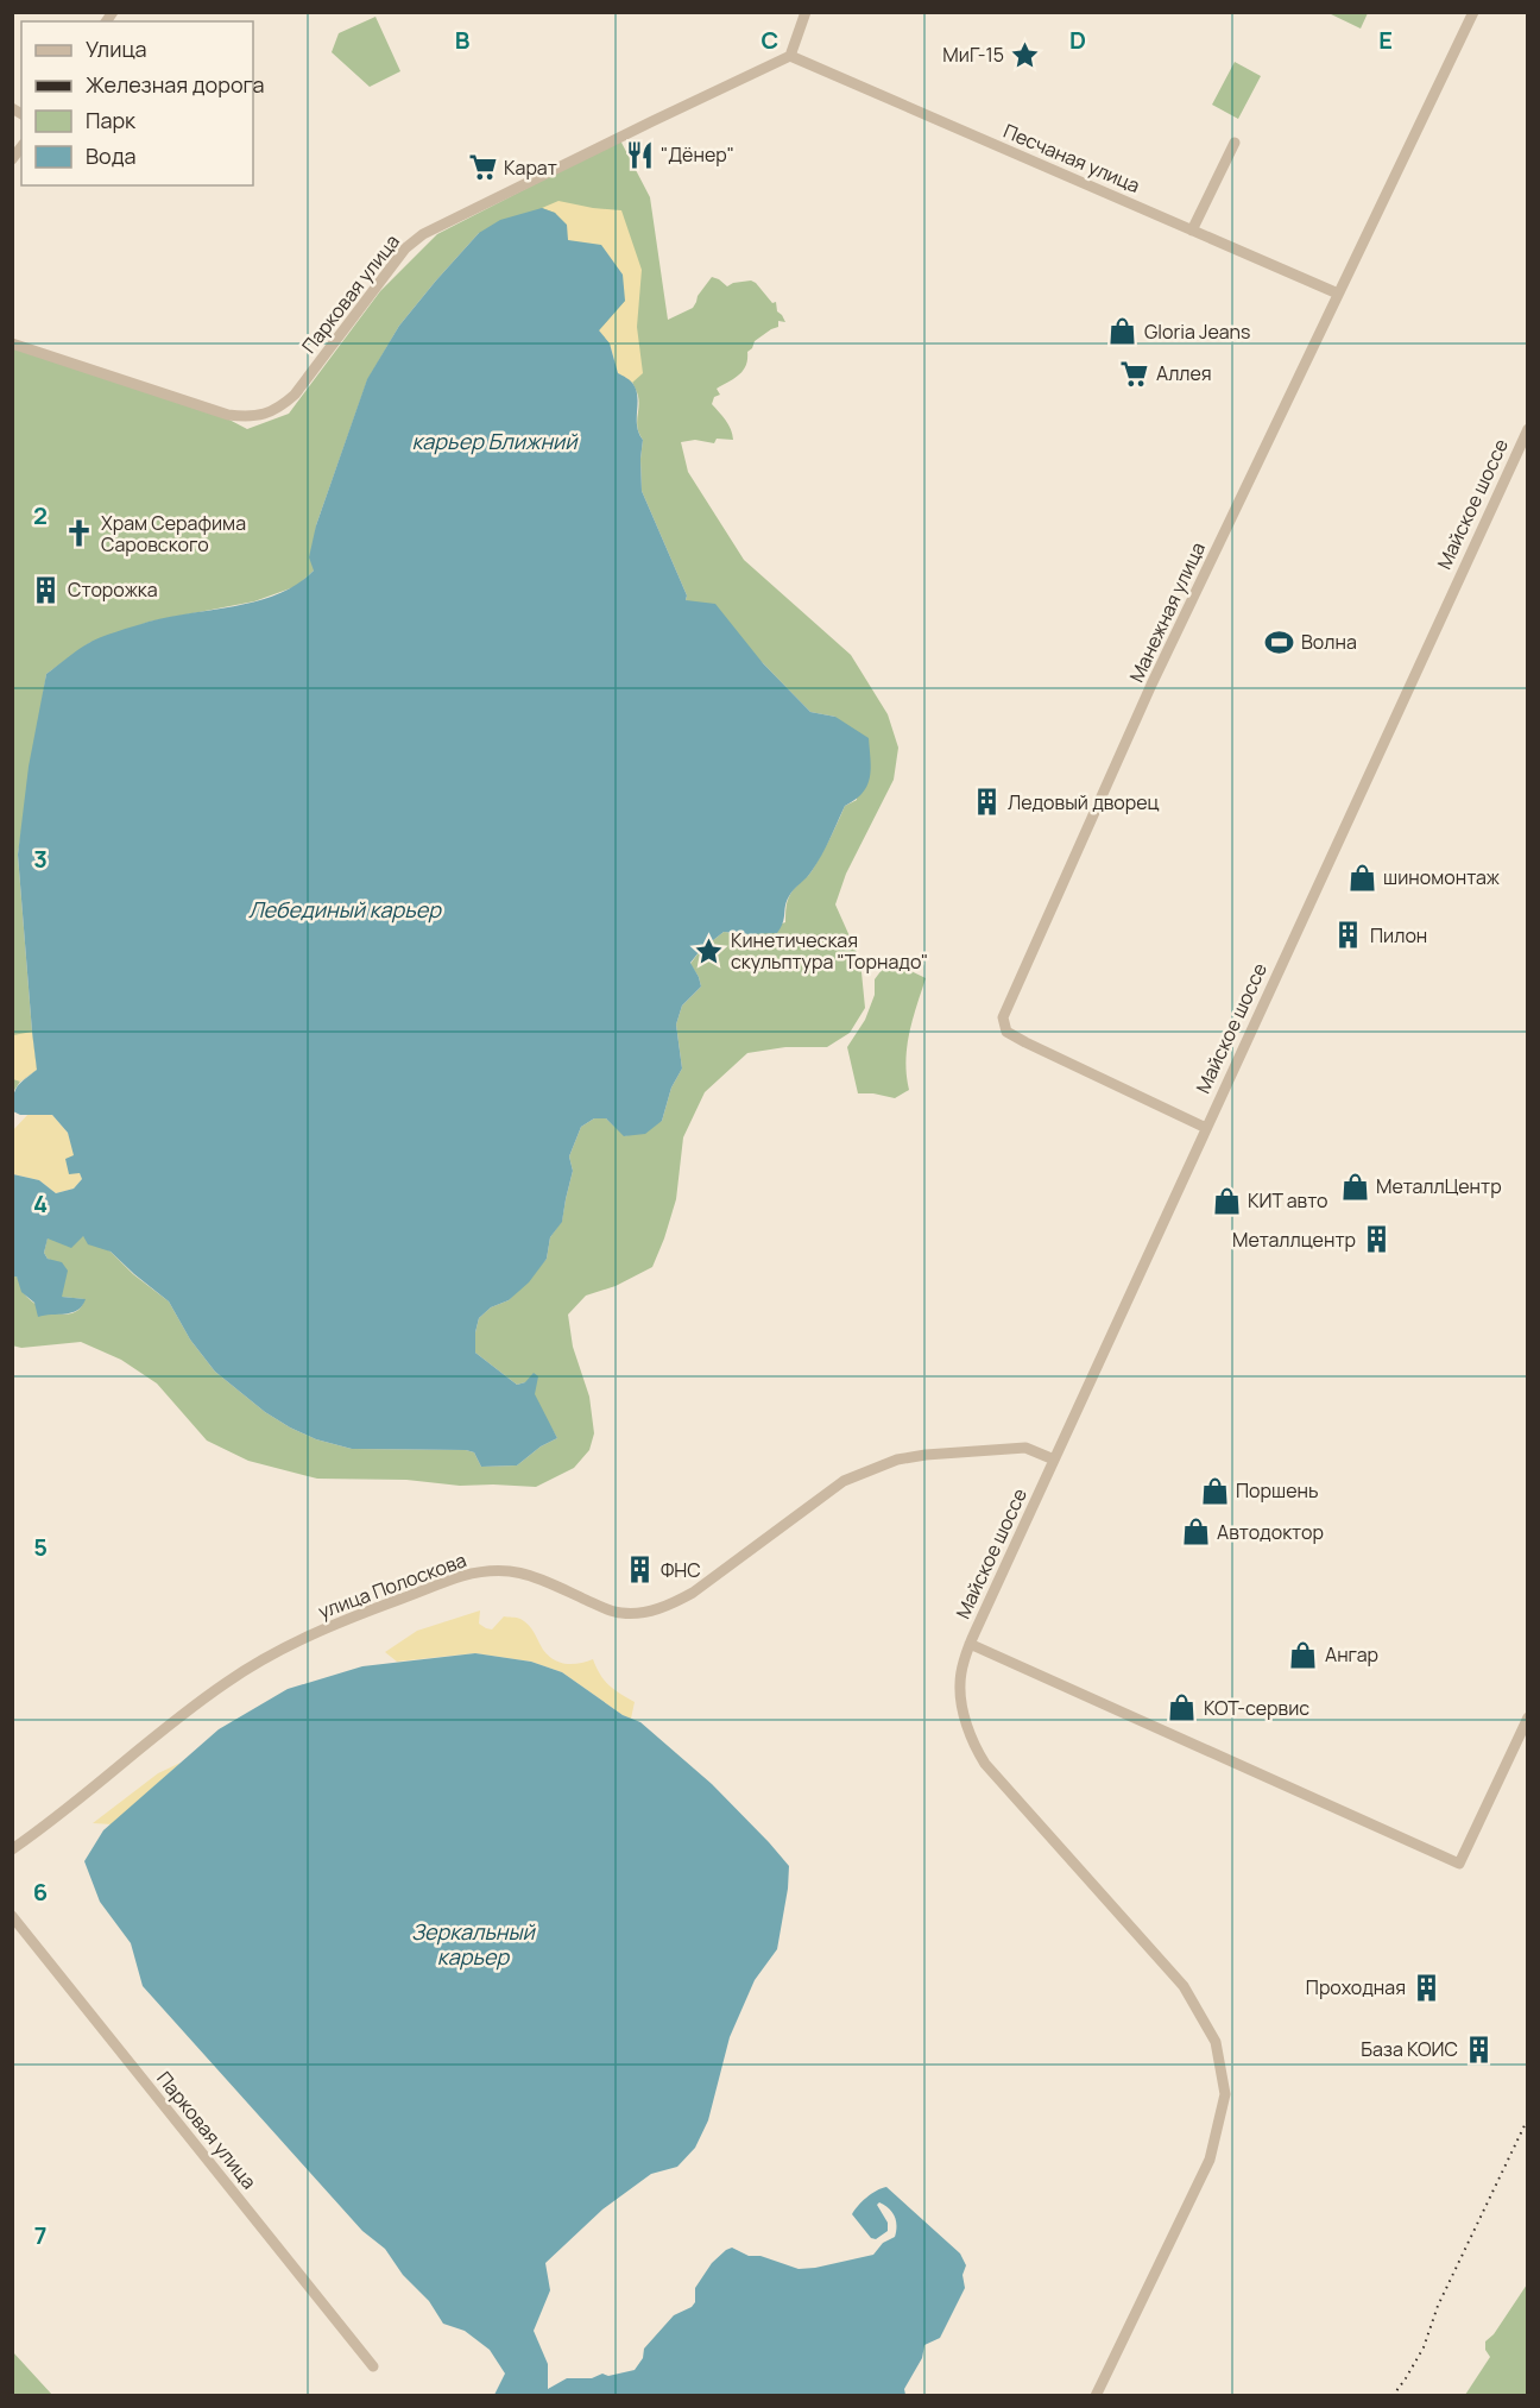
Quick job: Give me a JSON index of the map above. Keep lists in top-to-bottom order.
{
  "streets": {
    "street": [
      "Песчаная улица",
      "Парковая улица",
      "Майское шоссе",
      "Манежная улица",
      "улица Полоскова"
    ]
  },
  "crossings": [
    ["Песчаная улица", "Парковая улица"],
    ["Песчаная улица", "Манежная улица"],
    ["Майское шоссе", "Манежная улица"],
    ["Майское шоссе", "улица Полоскова"]
  ],
  "water": ["карьер Ближний", "Лебединый карьер", "Зеркальный карьер"],
  "places": {
    "place": ["МиГ-15", "Кинетическая скульптура \"Торнадо\""],
    "restaurant": ["\"Дёнер\""],
    "supermarket": ["Карат", "Аллея"],
    "shop": [
      "Gloria Jeans",
      "шиномонтаж",
      "МеталлЦентр",
      "КИТ авто",
      "Поршень",
      "Автодоктор",
      "Ангар",
      "КОТ-сервис"
    ],
    "church": ["Храм Серафима Саровского"],
    "building": [
      "Сторожка",
      "Ледовый дворец",
      "Пилон",
      "Металлцентр",
      "ФНС",
      "Проходная",
      "База КОИС"
    ],
    "sports": ["Волна"]
  },
  "legend": [
    "Улица",
    "Железная дорога",
    "Парк",
    "Вода"
  ],
  "grid": {
    "columns": [
      "B",
      "C",
      "D",
      "E"
    ],
    "rows": [
      "2",
      "3",
      "4",
      "5",
      "6",
      "7"
    ]
  }
}
